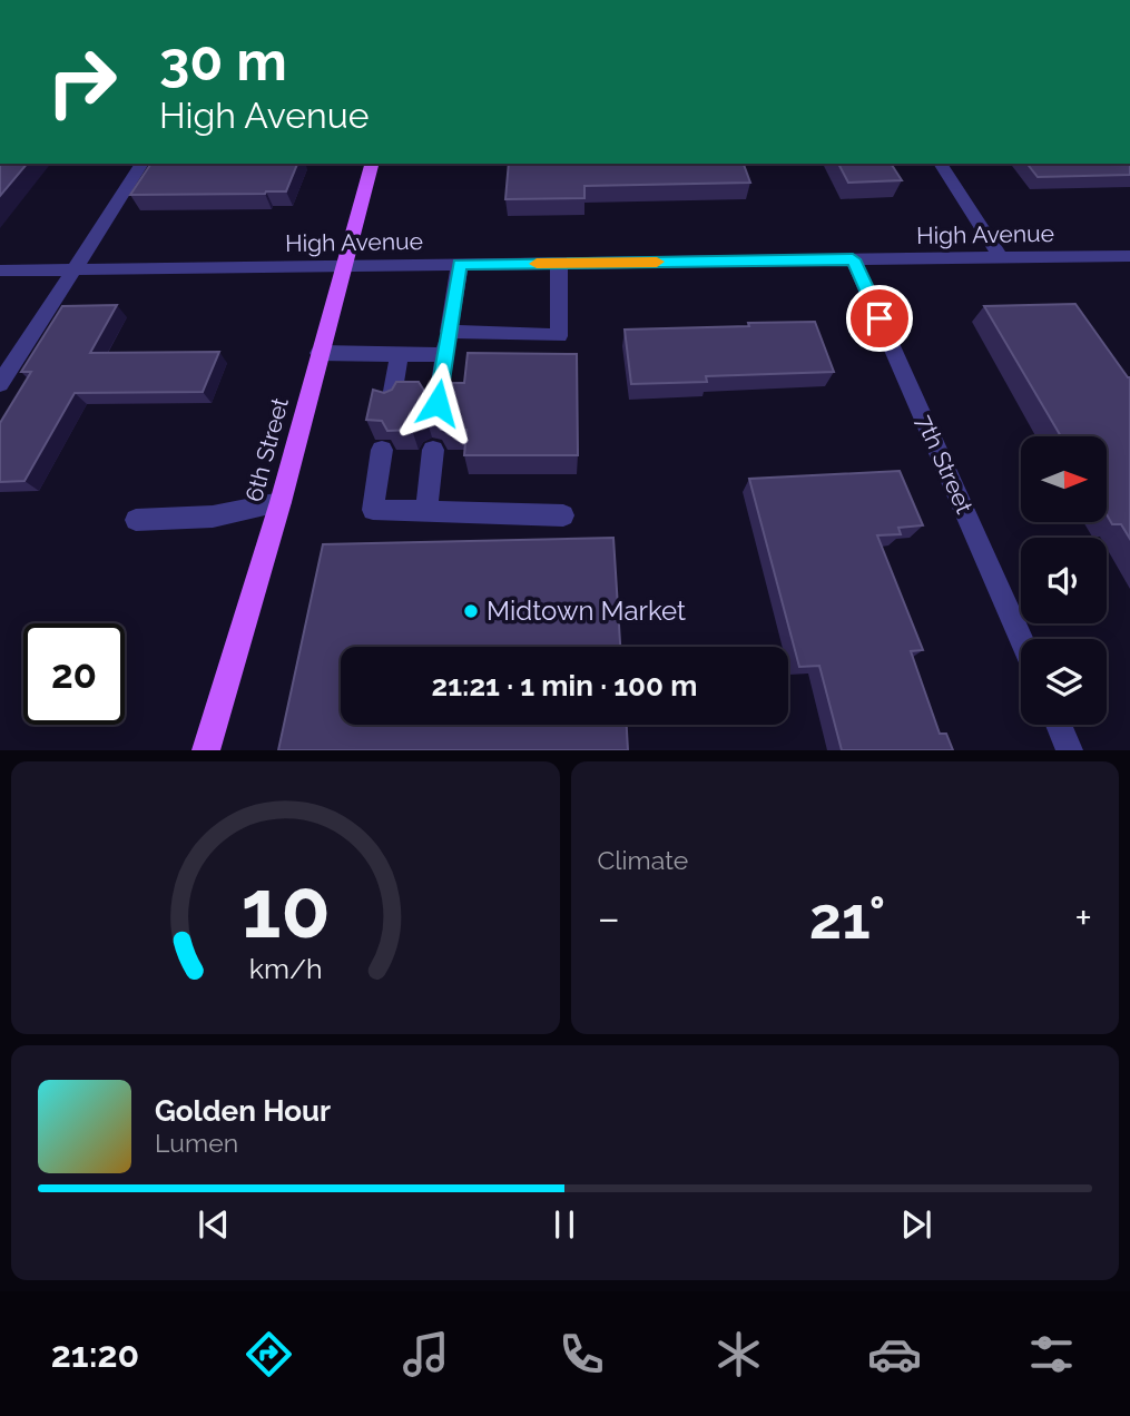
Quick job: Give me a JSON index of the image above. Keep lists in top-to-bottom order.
{
  "streets": {
    "main road": ["6th Street"],
    "street": ["High Avenue", "7th Street"]
  },
  "crossings": [
    ["High Avenue", "6th Street"],
    ["High Avenue", "7th Street"]
  ],
  "places": ["Midtown Market"],
  "north": "right",
  "page": {
    "turn": ["30 m", "High Avenue"],
    "limit": "20",
    "trip": "21:21 · 1 min · 100 m",
    "tile": "Climate",
    "heat": ["−", "21°", "+"],
    "song": ["Golden Hour", "Lumen"],
    "tabs": "21:20",
    "gauge": ["10", "km/h"]
  }
}
